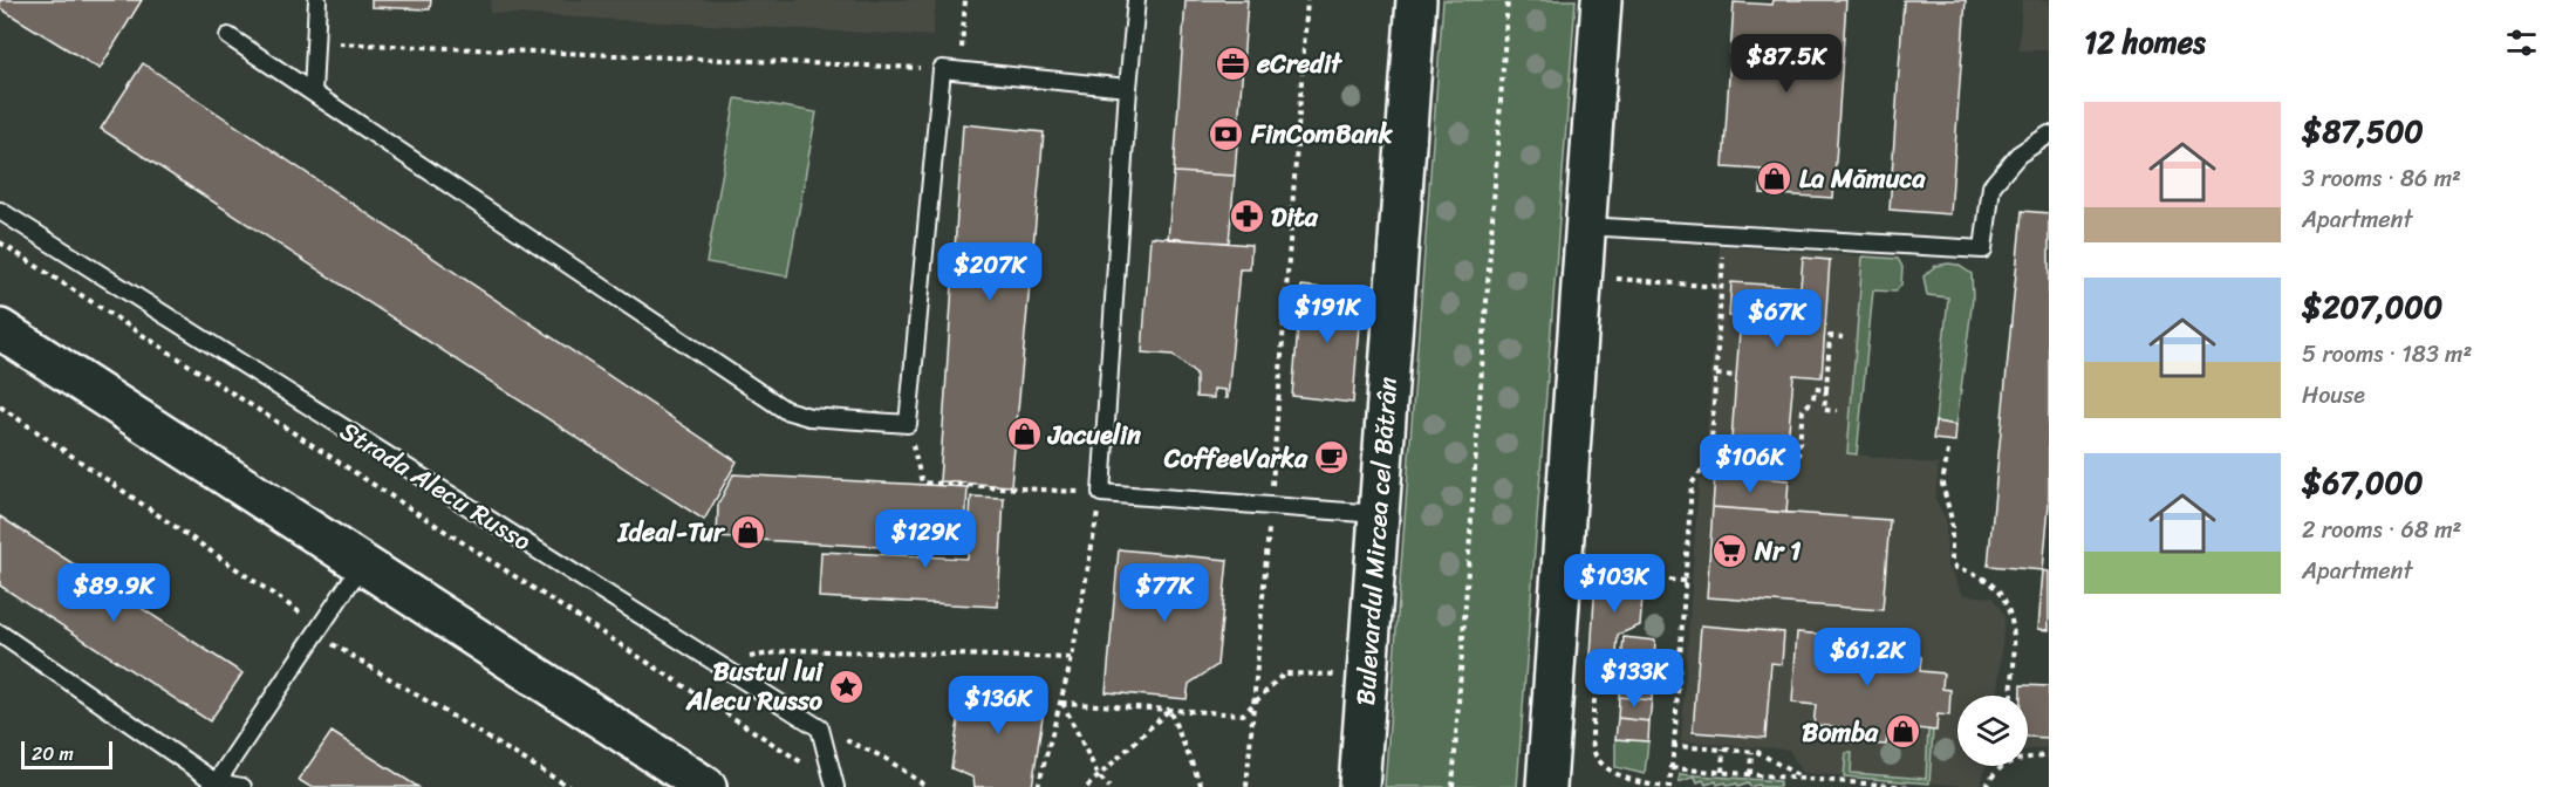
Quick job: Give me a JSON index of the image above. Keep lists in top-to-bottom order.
{
  "streets": {
    "main road": ["Bulevardul Mircea cel Bătrân"],
    "lane": ["Strada Alecu Russo"]
  },
  "places": {
    "office": ["eCredit"],
    "bank": ["FinComBank"],
    "shop": [
      "La Mămuca",
      "Jacuelin",
      "Ideal-Tur",
      "Bomba"
    ],
    "pharmacy": ["Dita"],
    "cafe": ["CoffeeVarka"],
    "supermarket": ["Nr 1"],
    "place": ["Bustul lui Alecu Russo"]
  },
  "scale_bar": "20 m",
  "page": {
    "heading": "12 homes",
    "price": [
      "$87.5K",
      "$207K",
      "$191K",
      "$67K",
      "$106K",
      "$129K",
      "$103K",
      "$89.9K",
      "$77K",
      "$61.2K",
      "$133K",
      "$136K"
    ],
    "list": [
      {
        "name": "$87,500",
        "note": "3 rooms · 86 m² · Apartment"
      },
      {
        "name": "$207,000",
        "note": "5 rooms · 183 m² · House"
      },
      {
        "name": "$67,000",
        "note": "2 rooms · 68 m² · Apartment"
      }
    ],
    "scale": "20 m"
  }
}
